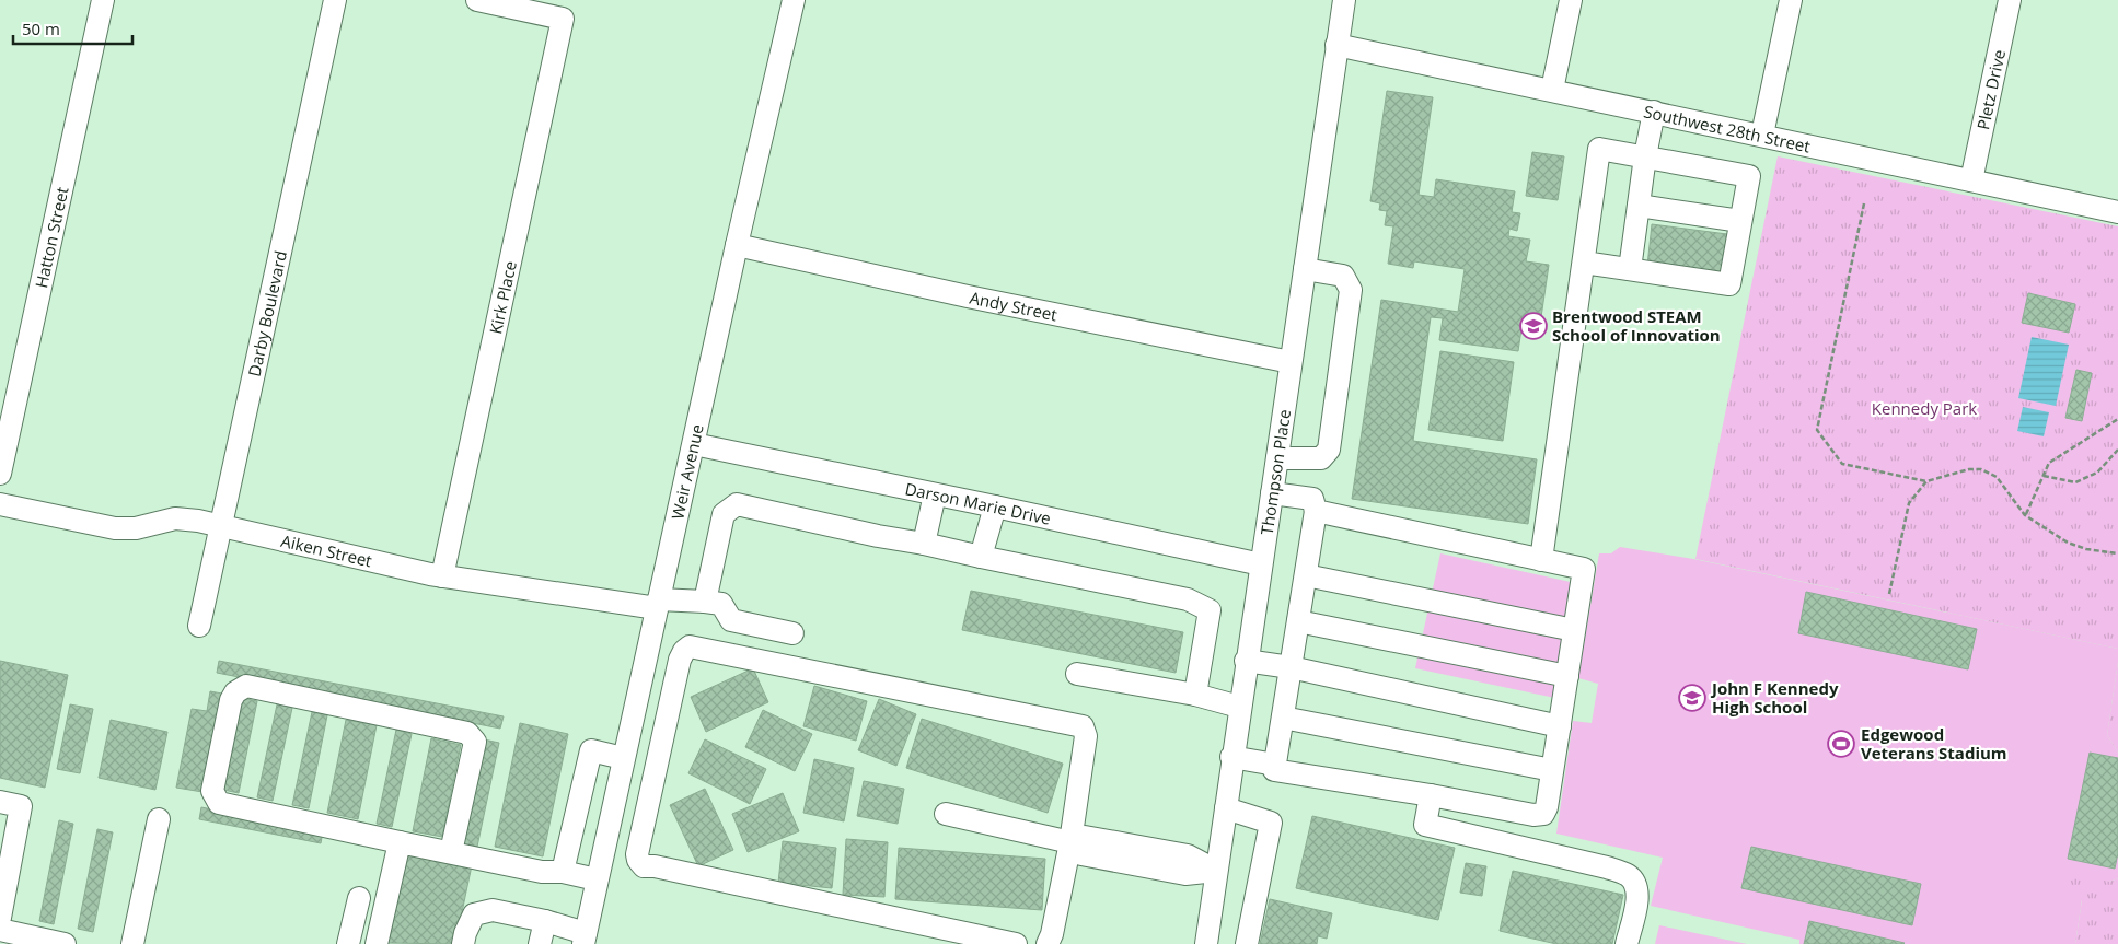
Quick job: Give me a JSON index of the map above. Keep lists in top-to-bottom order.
{
  "streets": {
    "street": [
      "Pletz Drive",
      "Southwest 28th Street",
      "Hatton Street",
      "Kirk Place",
      "Andy Street",
      "Darby Boulevard",
      "Weir Avenue",
      "Thompson Place",
      "Darson Marie Drive",
      "Aiken Street"
    ]
  },
  "crossings": [
    ["Pletz Drive", "Southwest 28th Street"],
    ["Southwest 28th Street", "Thompson Place"],
    ["Kirk Place", "Aiken Street"],
    ["Andy Street", "Weir Avenue"],
    ["Andy Street", "Thompson Place"],
    ["Darby Boulevard", "Aiken Street"],
    ["Weir Avenue", "Darson Marie Drive"],
    ["Weir Avenue", "Aiken Street"],
    ["Thompson Place", "Darson Marie Drive"]
  ],
  "parks": ["Kennedy Park"],
  "places": {
    "school or university": ["Brentwood STEAM School of Innovation", "John F Kennedy High School"],
    "sports": ["Edgewood Veterans Stadium"]
  },
  "scale_bar": "50 m"
}
